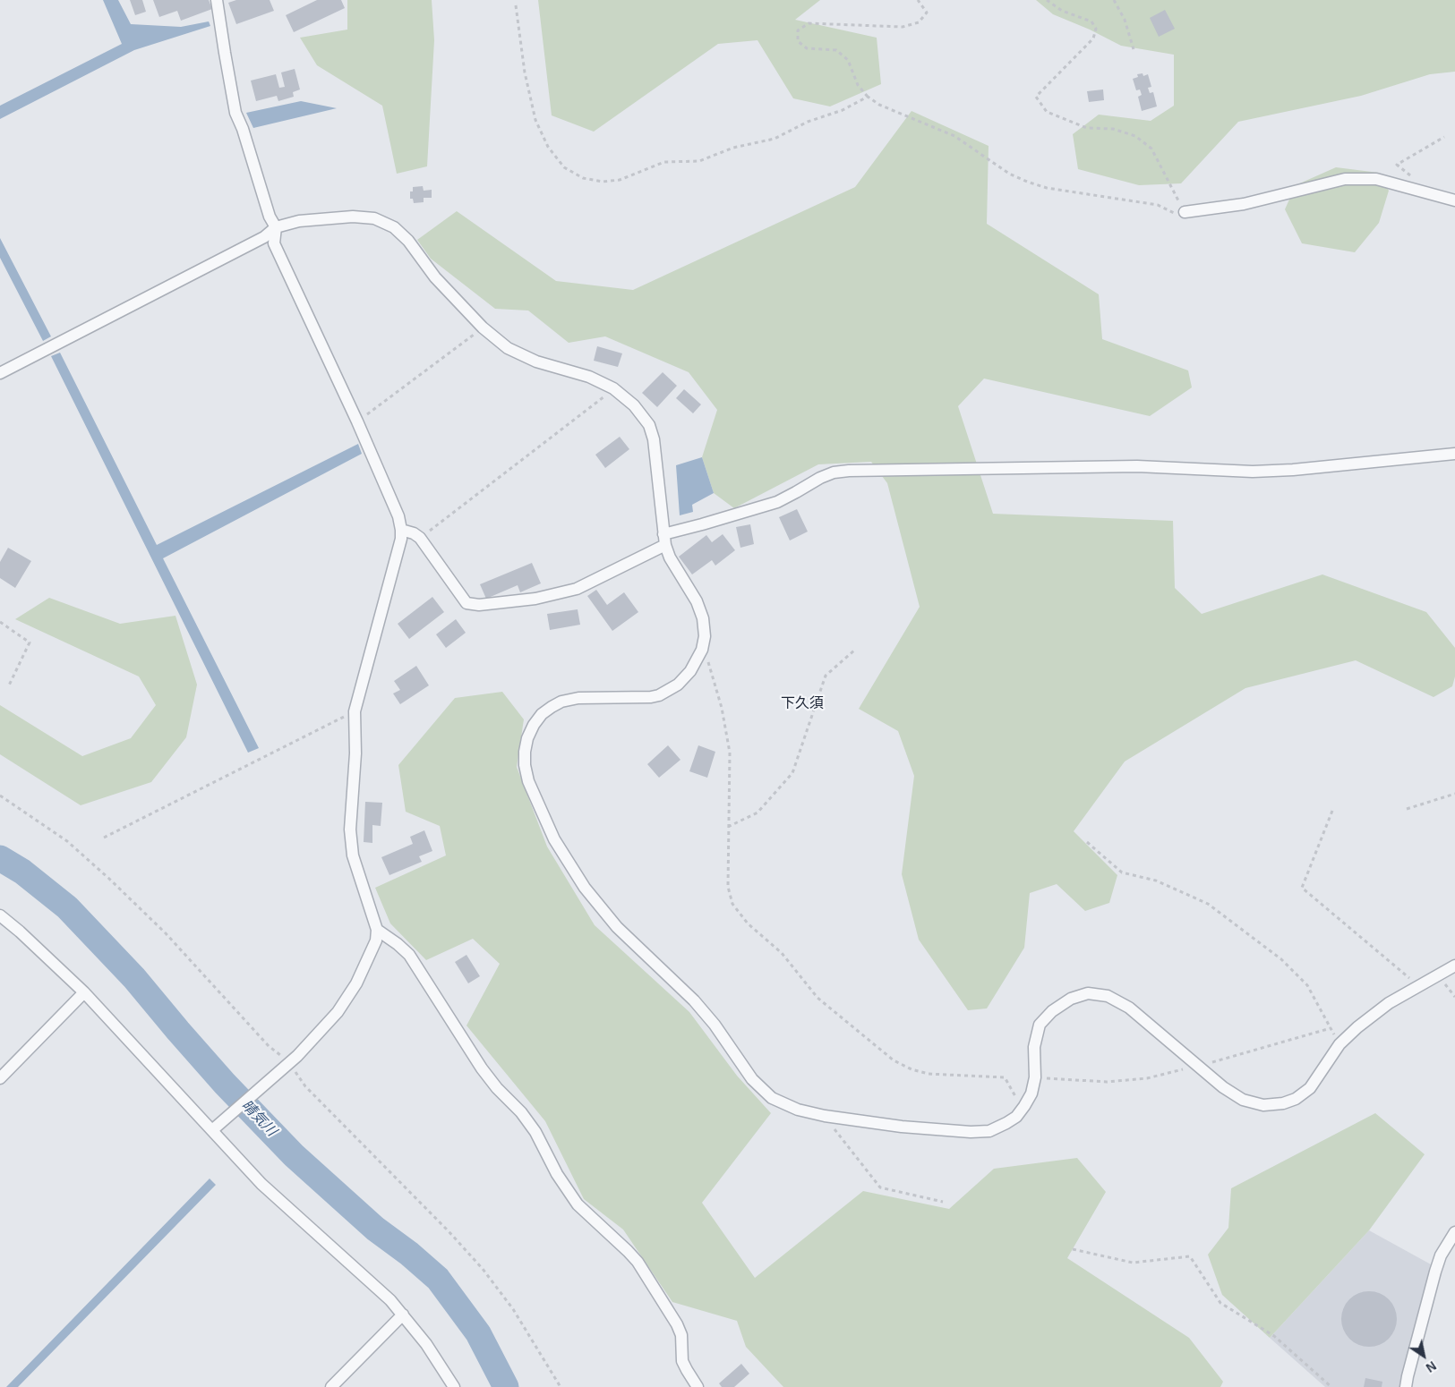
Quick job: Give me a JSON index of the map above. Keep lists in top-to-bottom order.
{
  "districts": ["下久須"],
  "water": ["晴気川"],
  "north": "bottom right"
}
